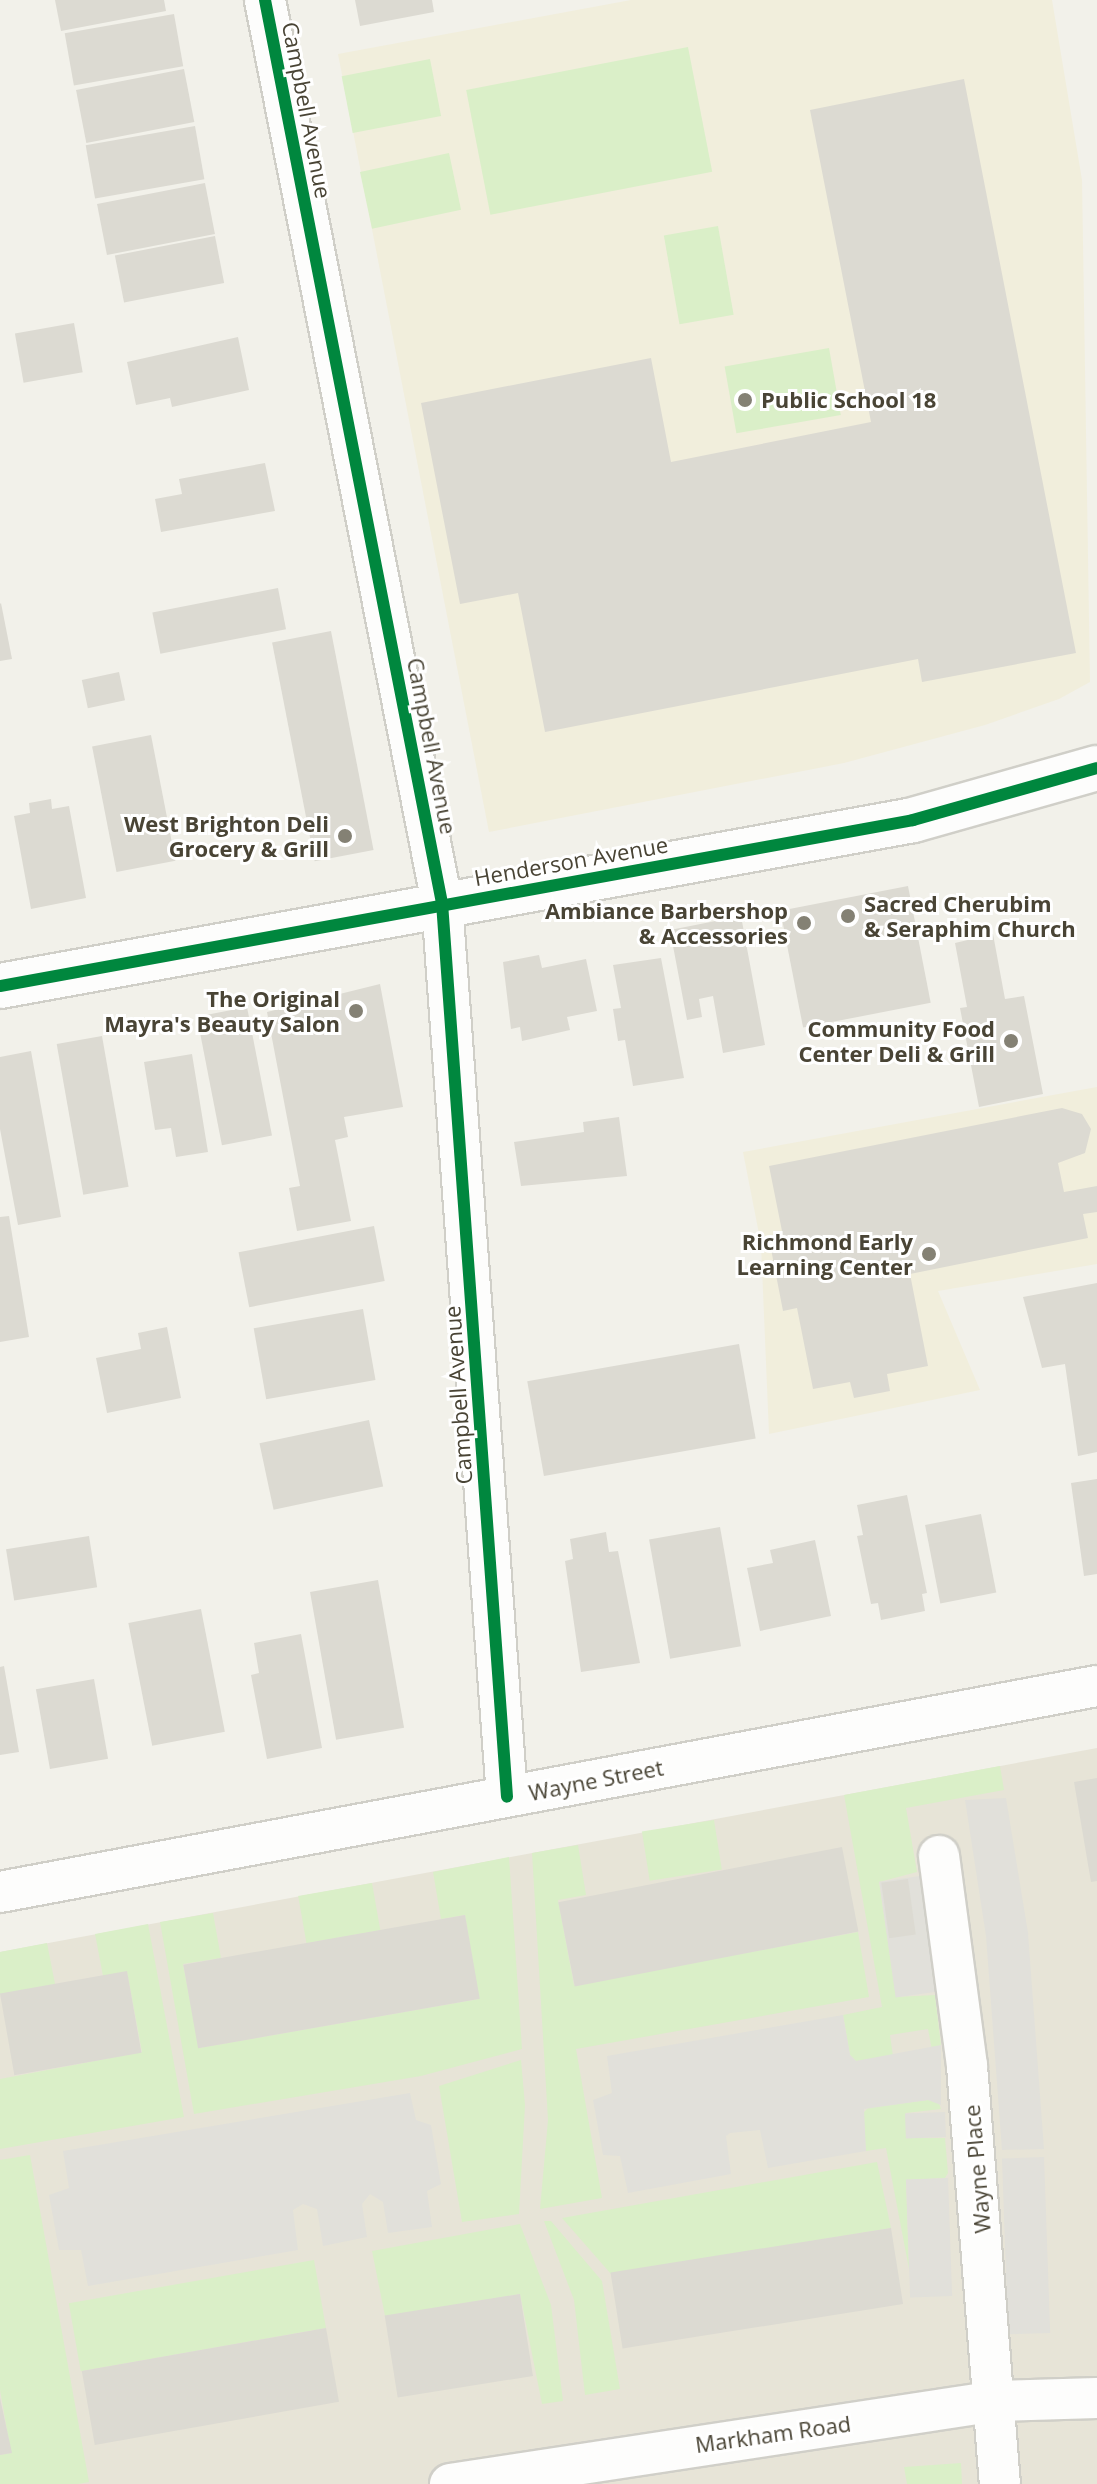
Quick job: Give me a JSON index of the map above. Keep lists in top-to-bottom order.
{
  "streets": {
    "street": [
      "Campbell Avenue",
      "Henderson Avenue",
      "Wayne Street",
      "Wayne Place",
      "Markham Road"
    ]
  },
  "crossings": [
    ["Campbell Avenue", "Henderson Avenue"],
    ["Campbell Avenue", "Wayne Street"],
    ["Wayne Place", "Markham Road"]
  ],
  "places": [
    "Public School 18",
    "West Brighton Deli Grocery & Grill",
    "Sacred Cherubim & Seraphim Church",
    "Ambiance Barbershop & Accessories",
    "The Original Mayra's Beauty Salon",
    "Community Food Center Deli & Grill",
    "Richmond Early Learning Center"
  ]
}
